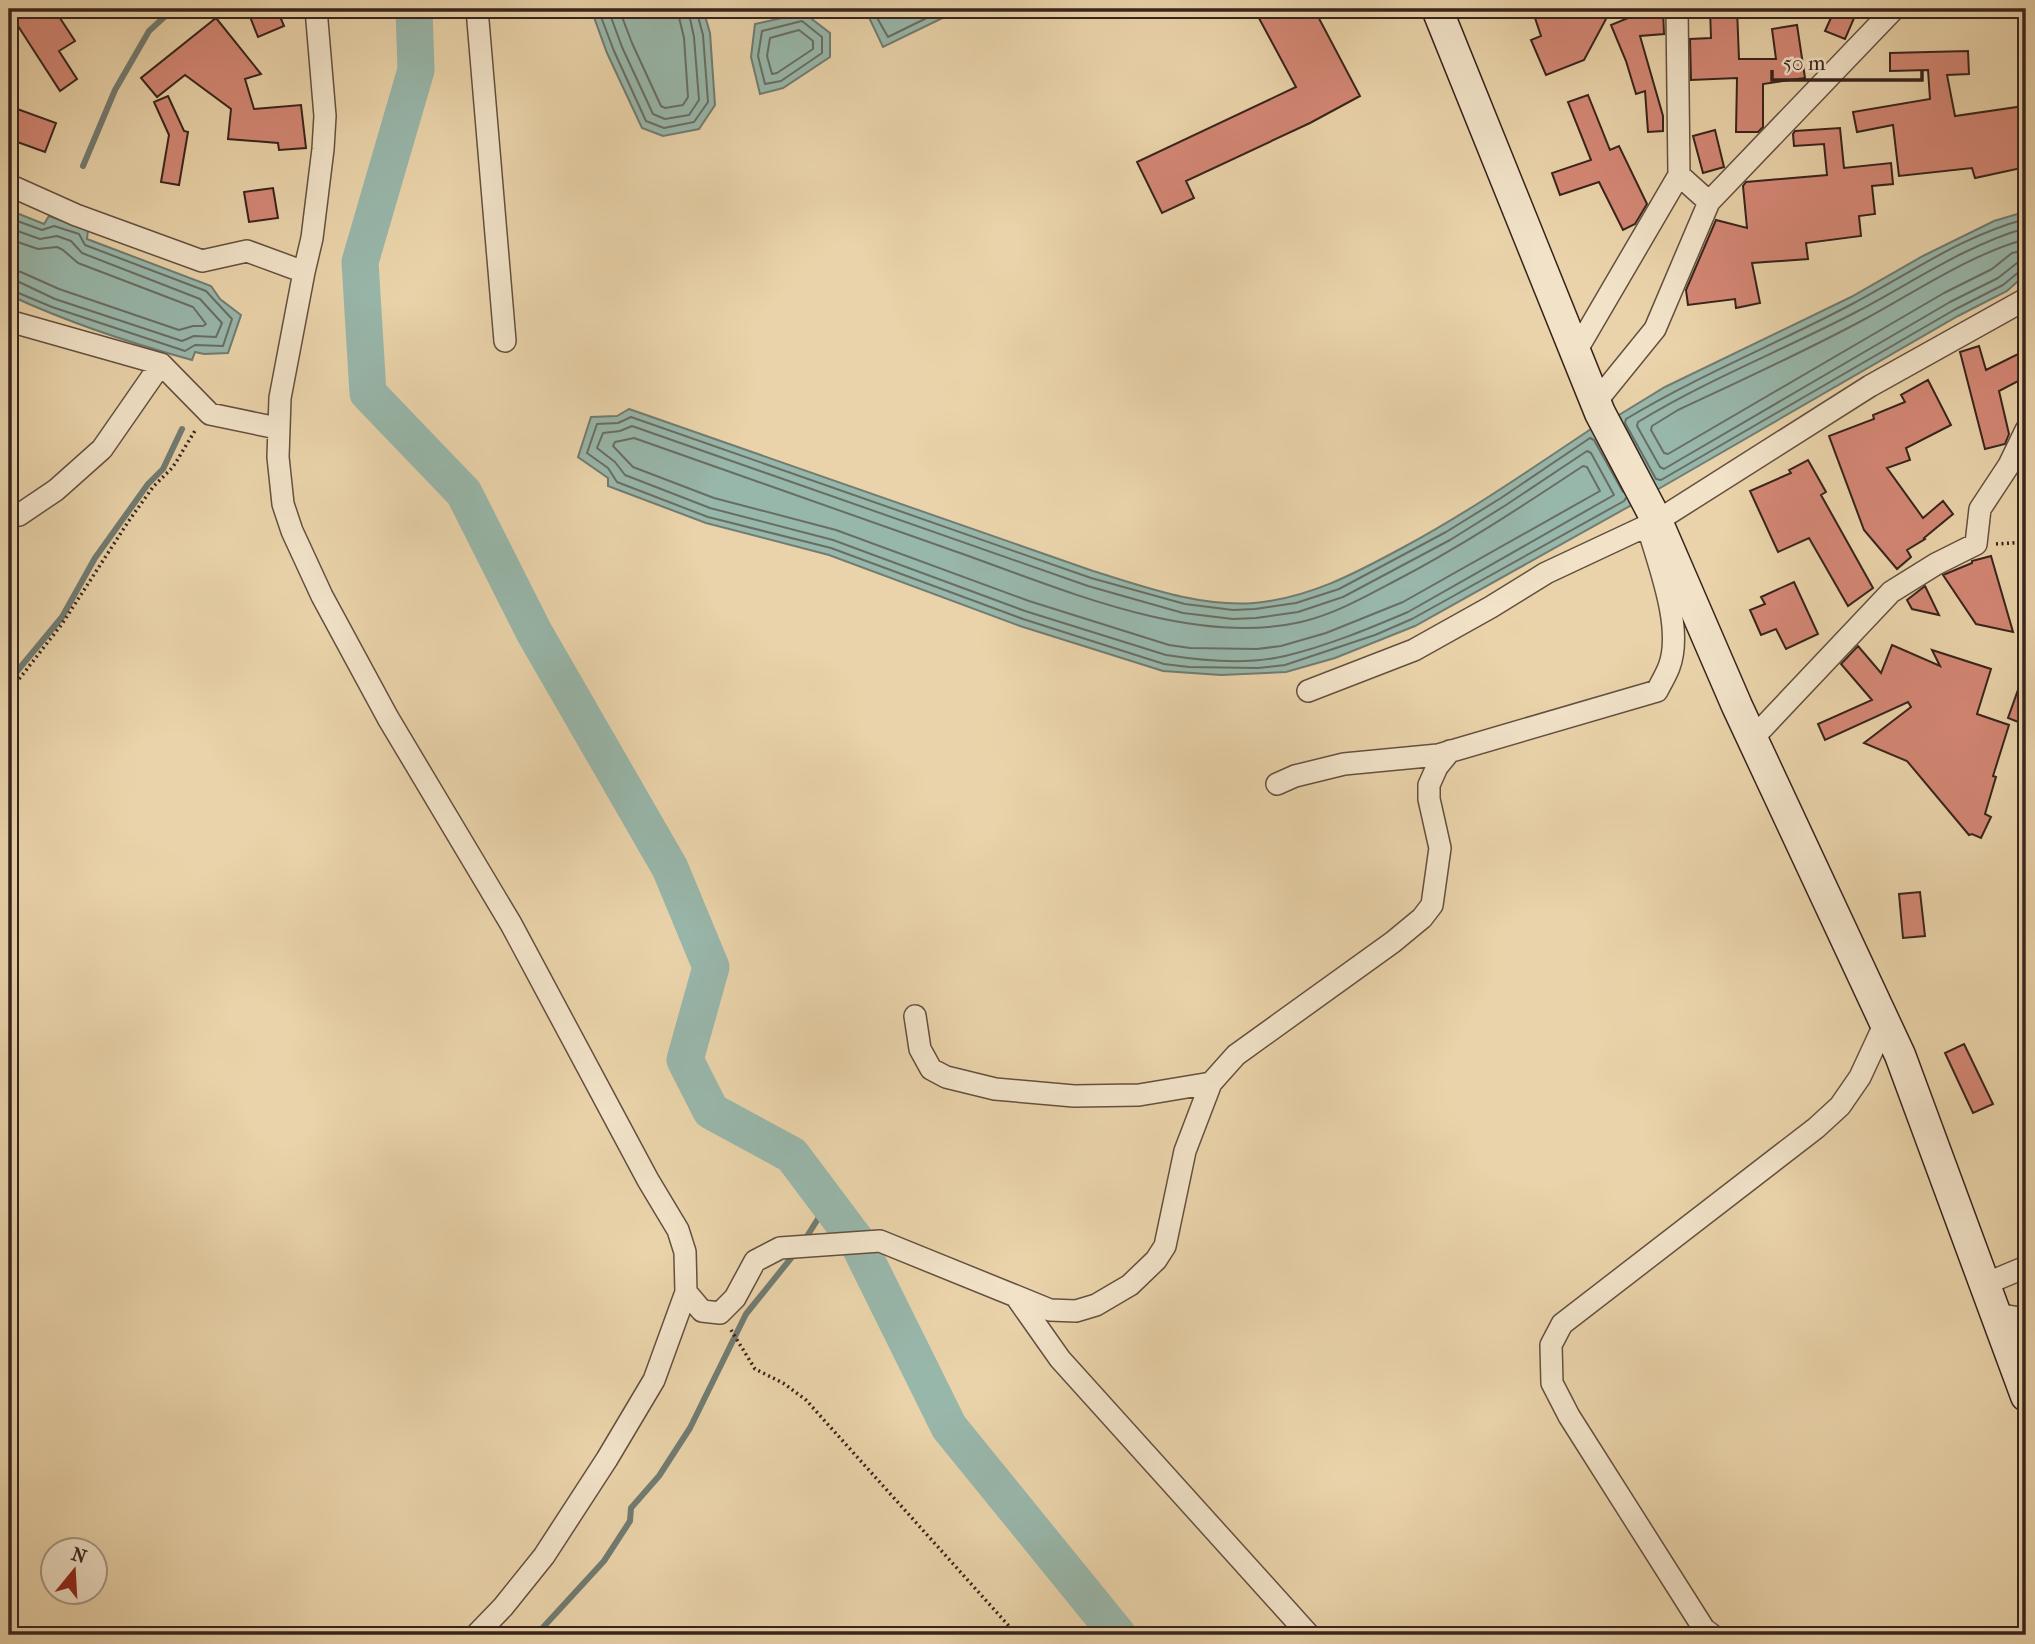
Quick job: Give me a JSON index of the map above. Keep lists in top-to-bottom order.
{
  "scale_bar": "50 m",
  "north": "top"
}
